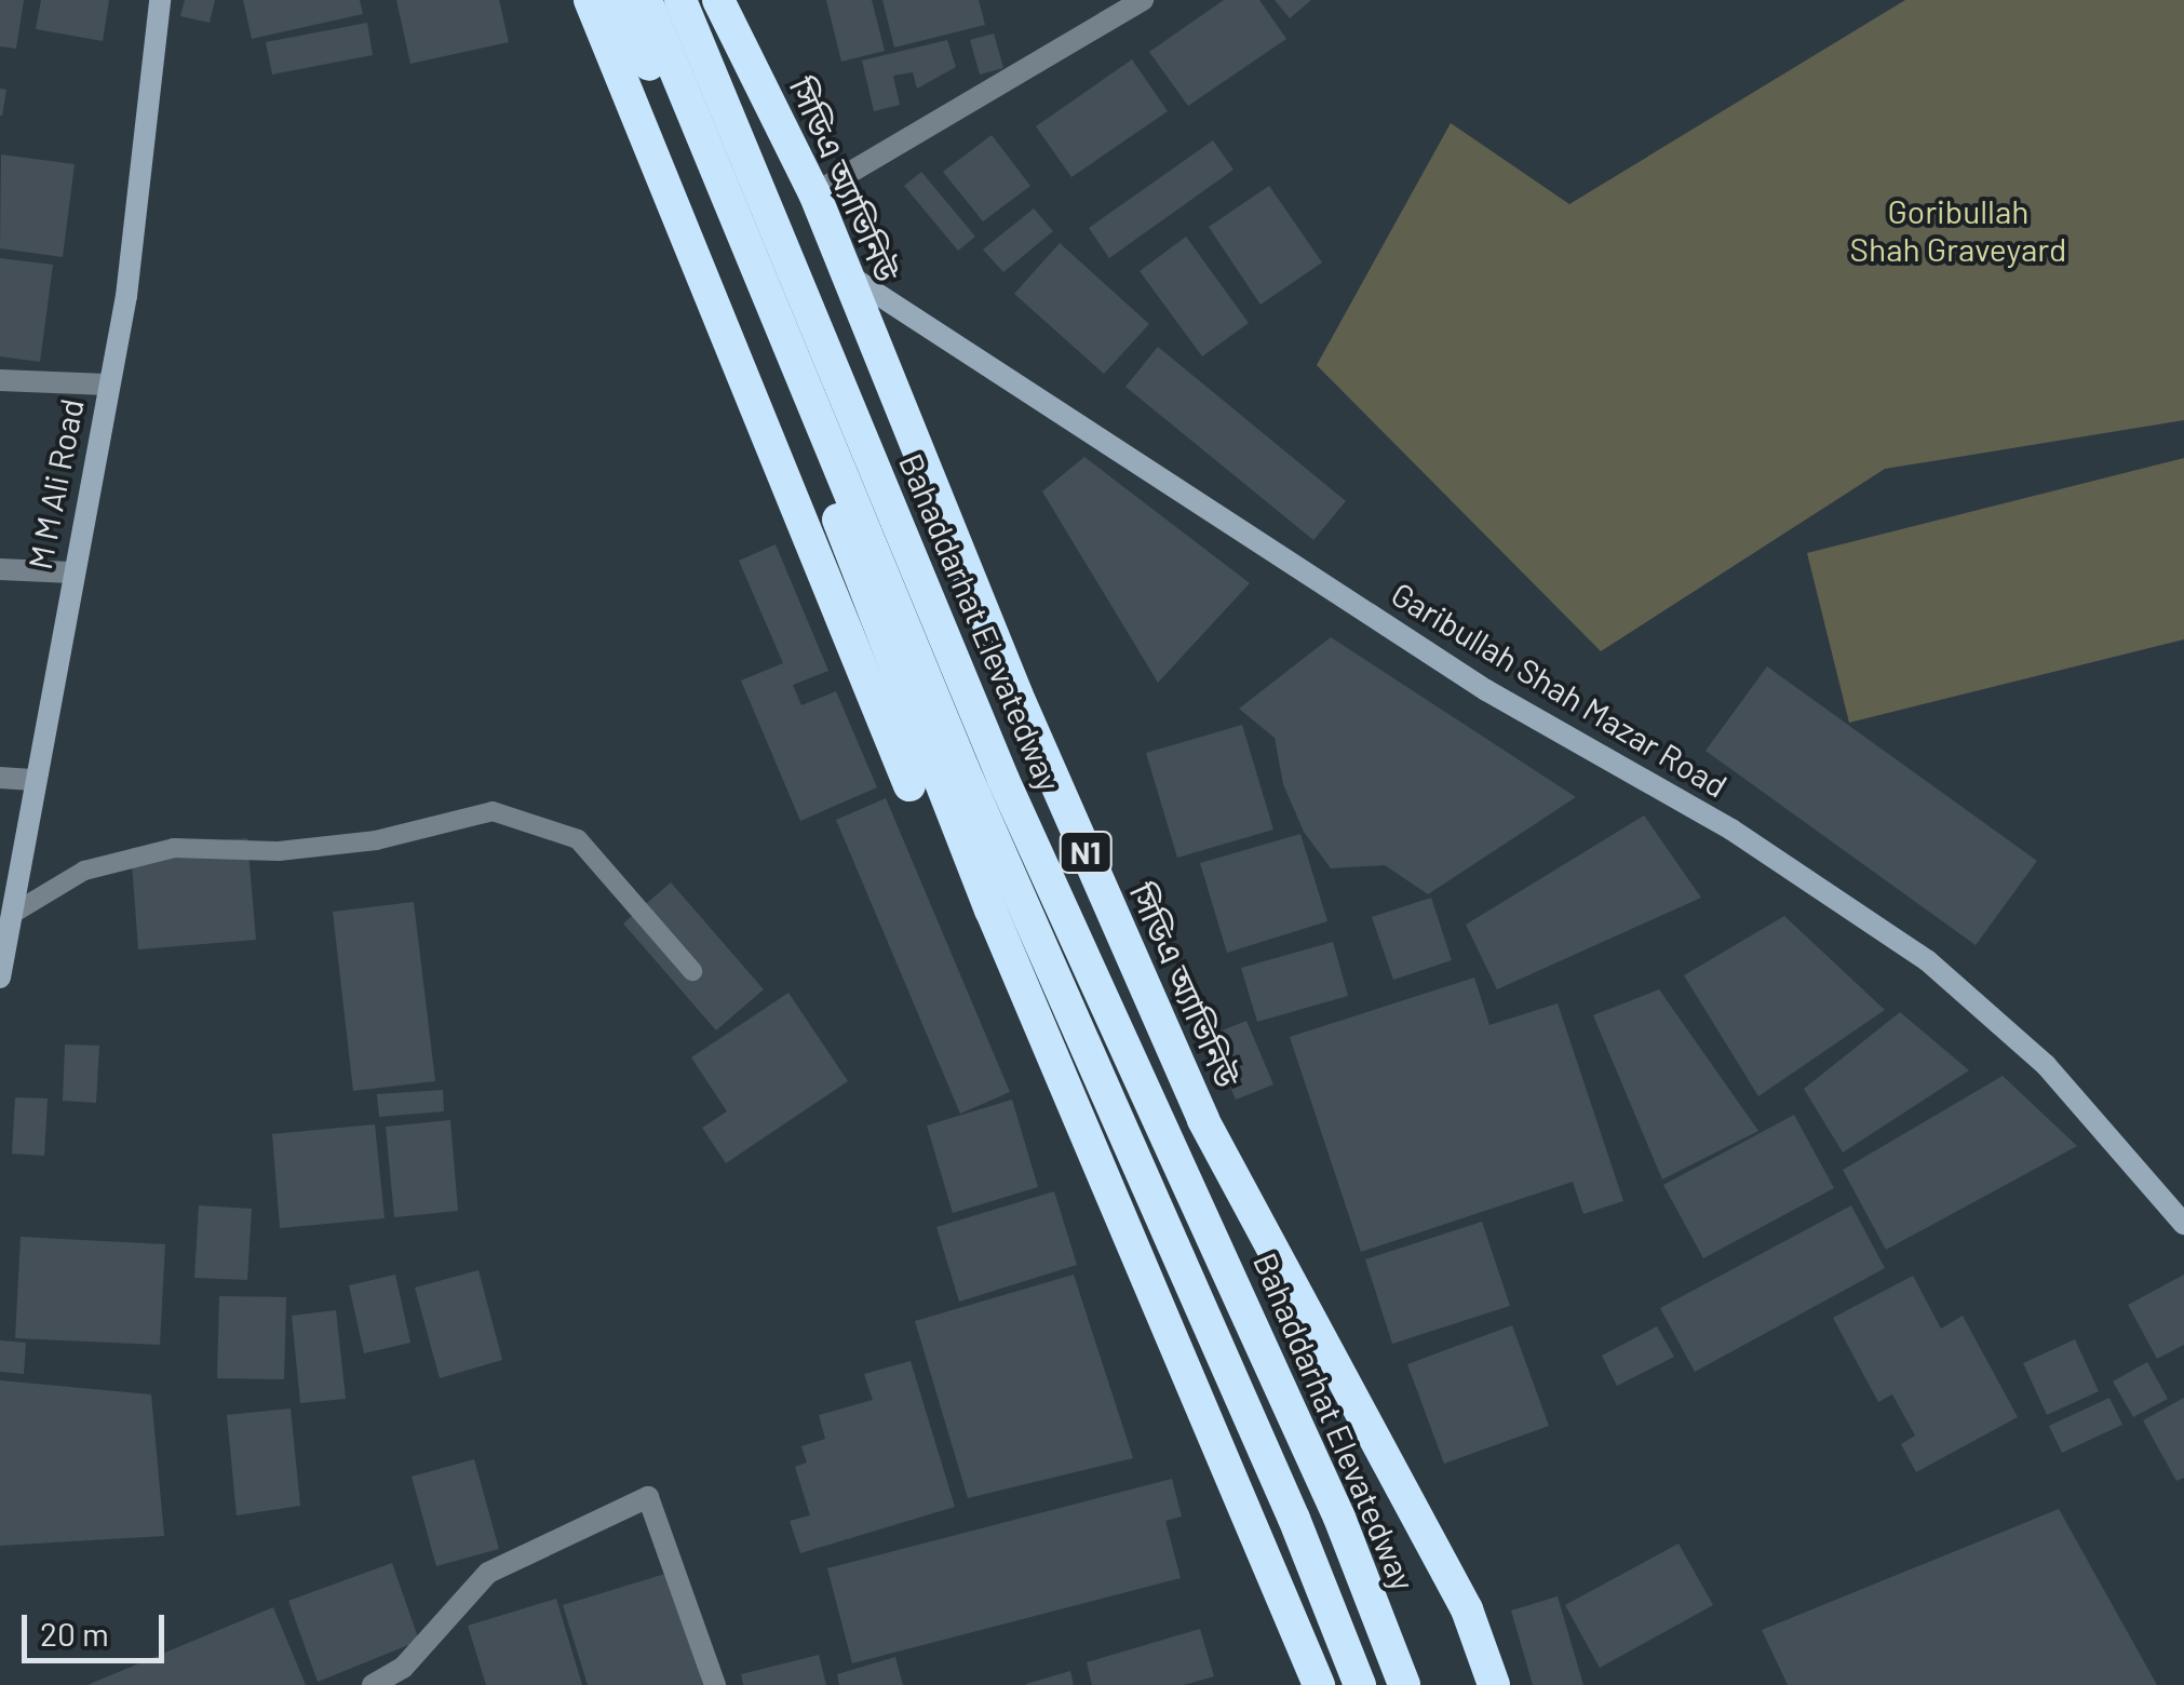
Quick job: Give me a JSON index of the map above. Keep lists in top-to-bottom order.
{
  "streets": {
    "highway": ["সিডিএ অ্যাভিনিউ", "Bahaddarhat Elevatedway", "N1"],
    "street": ["M M Ali Road", "Garibullah Shah Mazar Road"]
  },
  "crossings": [
    ["সিডিএ অ্যাভিনিউ", "Garibullah Shah Mazar Road"]
  ],
  "parks": ["Goribullah Shah Graveyard"],
  "scale_bar": "20 m"
}
